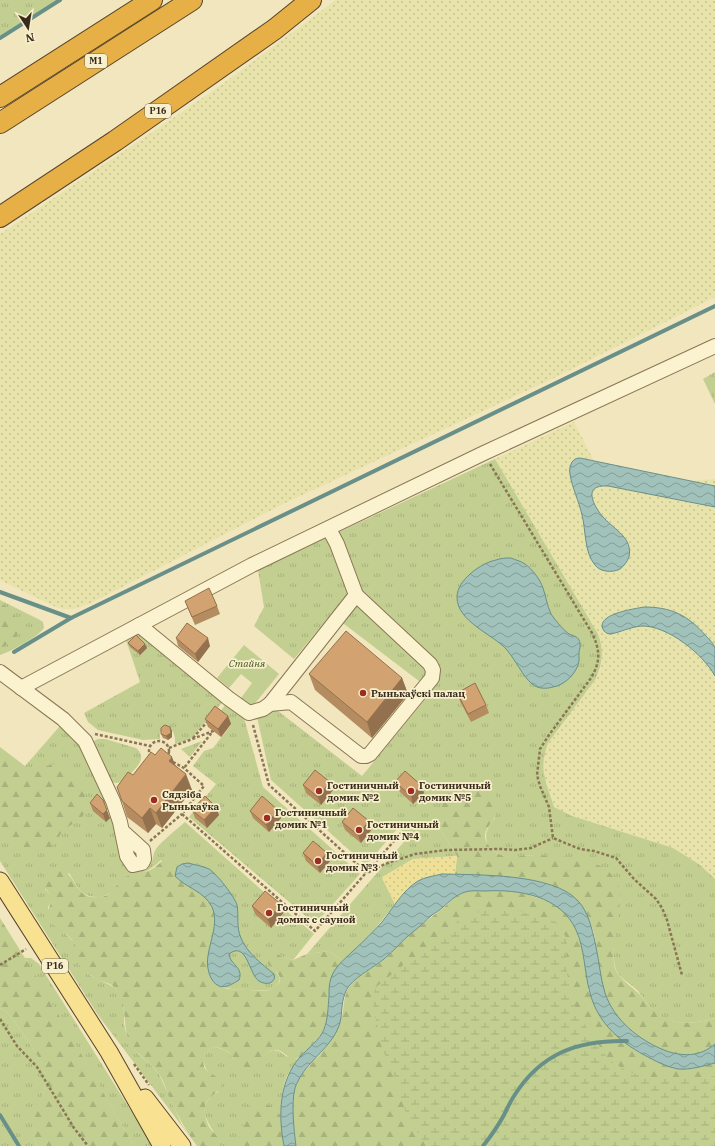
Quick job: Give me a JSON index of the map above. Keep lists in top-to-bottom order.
{
  "streets": {
    "highway": ["М1", "Р16"]
  },
  "parks": ["Стайня"],
  "places": [
    "Рынькаўскi палац",
    "Гостиничный домик №2",
    "Гостиничный домик №5",
    "Сядзіба Рынькаўка",
    "Гостиничный домик №1",
    "Гостиничный домик №4",
    "Гостиничный домик №3",
    "Гостиничный домик с сауной"
  ],
  "north": "bottom"
}
